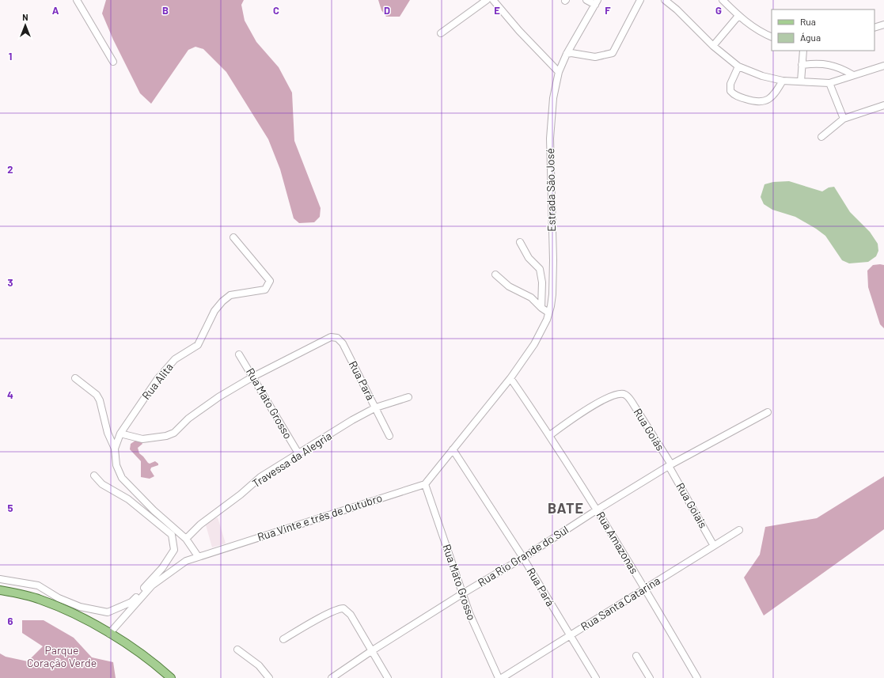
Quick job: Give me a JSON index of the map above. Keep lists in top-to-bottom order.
{
  "streets": {
    "street": [
      "Estrada São José",
      "Rua Pará",
      "Rua Alita",
      "Rua Mato Grosso",
      "Rua Goiás",
      "Travessa da Alegria",
      "Rua Goiais",
      "Rua Vinte e três de Outubro",
      "Rua Amazonas",
      "Rua Rio Grande do Sul",
      "Rua Santa Catarina"
    ]
  },
  "crossings": [
    ["Estrada São José", "Rua Amazonas"],
    ["Rua Pará", "Rua Mato Grosso"],
    ["Rua Pará", "Travessa da Alegria"],
    ["Rua Pará", "Rua Rio Grande do Sul"],
    ["Rua Pará", "Rua Santa Catarina"],
    ["Rua Alita", "Travessa da Alegria"],
    ["Rua Alita", "Rua Vinte e três de Outubro"],
    ["Rua Mato Grosso", "Travessa da Alegria"],
    ["Rua Mato Grosso", "Rua Vinte e três de Outubro"],
    ["Rua Mato Grosso", "Rua Rio Grande do Sul"],
    ["Rua Goiás", "Rua Goiais"],
    ["Rua Goiás", "Rua Amazonas"],
    ["Rua Goiás", "Rua Rio Grande do Sul"],
    ["Rua Goiais", "Rua Rio Grande do Sul"],
    ["Rua Goiais", "Rua Santa Catarina"],
    ["Rua Amazonas", "Rua Rio Grande do Sul"],
    ["Rua Amazonas", "Rua Santa Catarina"]
  ],
  "districts": ["BATE"],
  "parks": ["Parque Coração Verde"],
  "legend": ["Rua", "Água"],
  "north": "top",
  "grid": {
    "columns": [
      "A",
      "B",
      "C",
      "D",
      "E",
      "F",
      "G"
    ],
    "rows": [
      "1",
      "2",
      "3",
      "4",
      "5",
      "6"
    ]
  }
}
